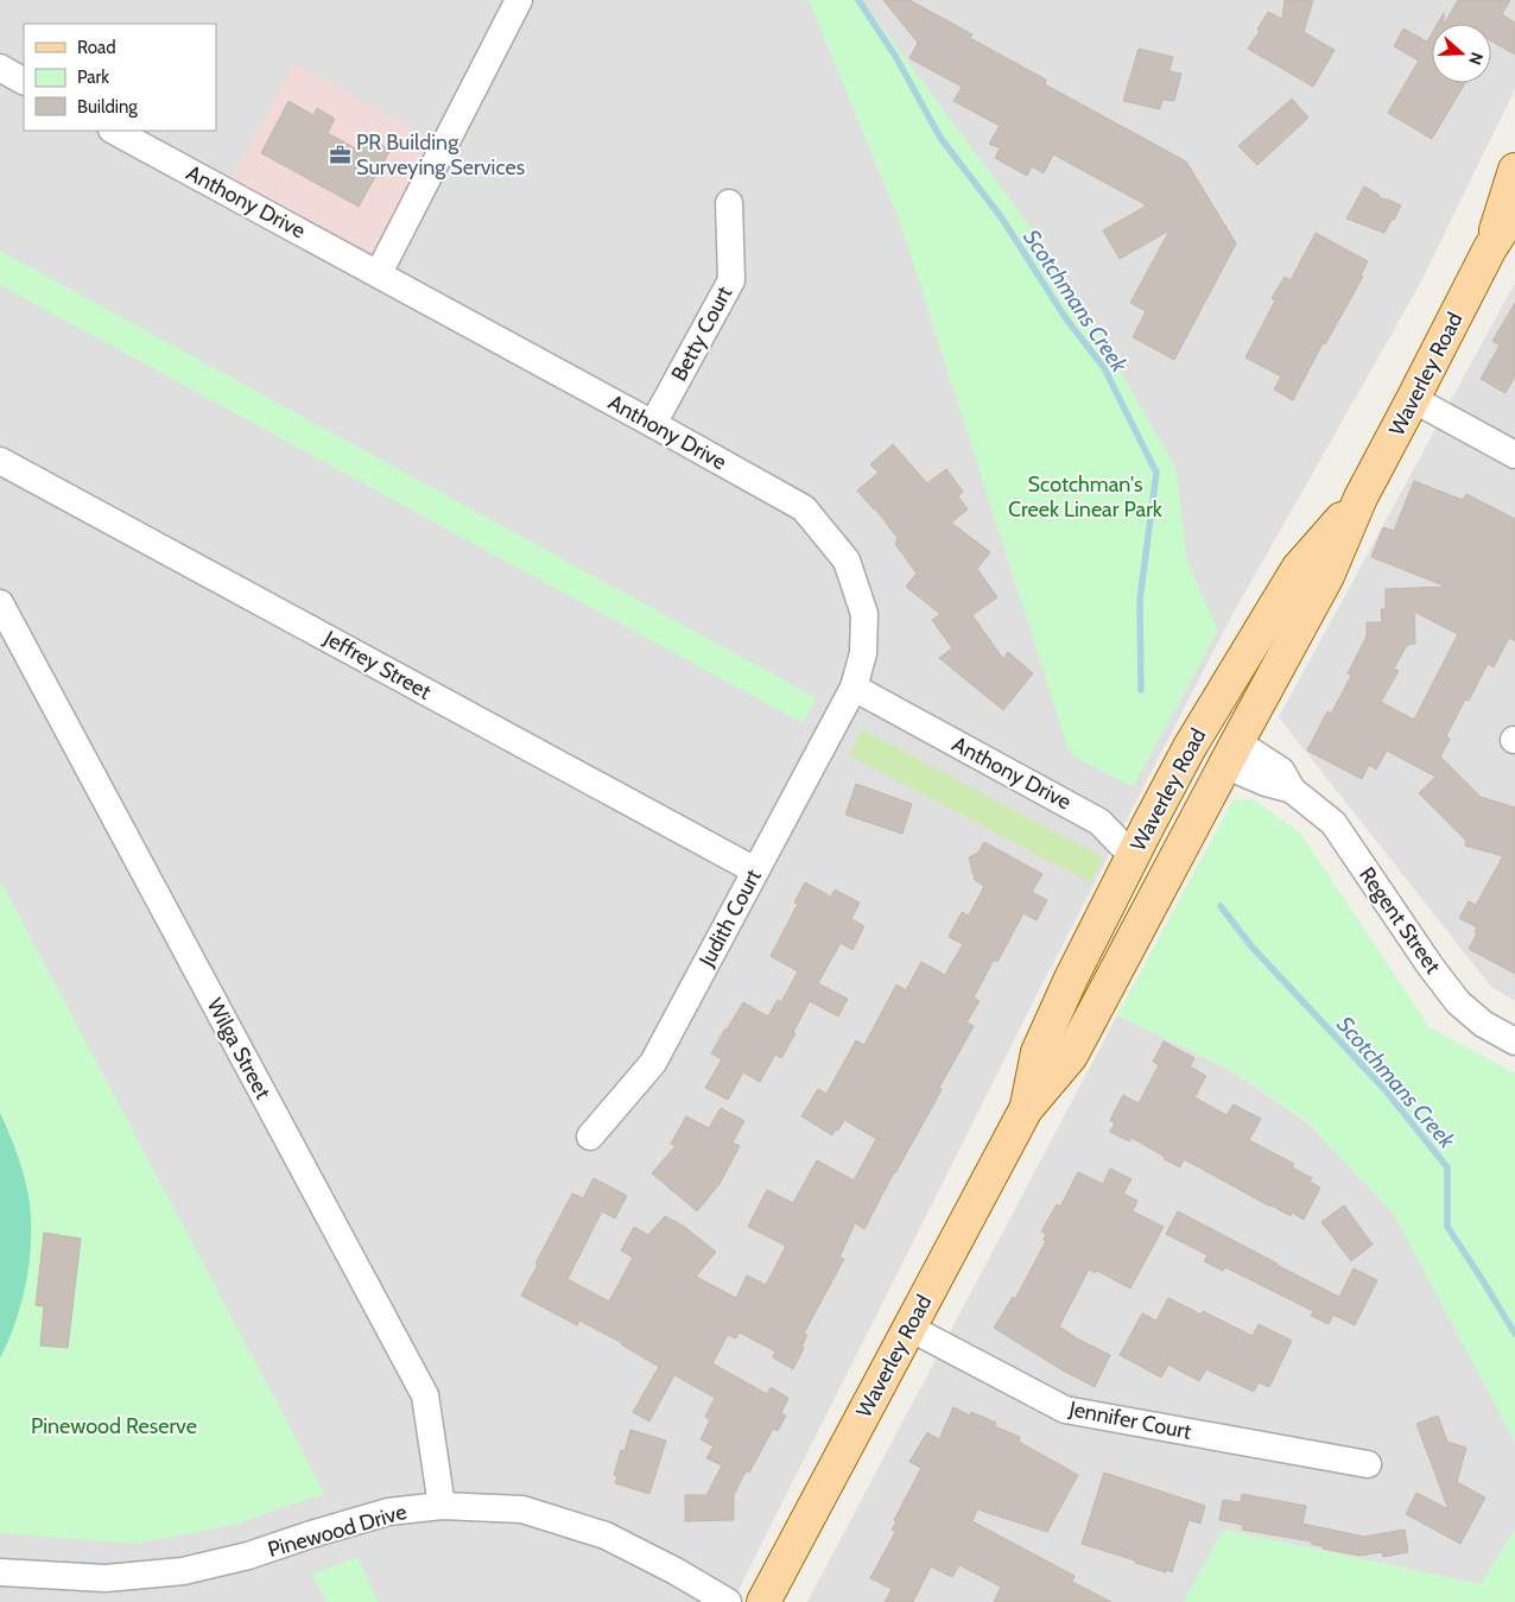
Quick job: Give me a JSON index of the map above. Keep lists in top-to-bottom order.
{
  "streets": {
    "main road": ["Waverley Road"],
    "street": [
      "Anthony Drive",
      "Betty Court",
      "Jeffrey Street",
      "Judith Court",
      "Regent Street",
      "Wilga Street",
      "Jennifer Court",
      "Pinewood Drive"
    ]
  },
  "crossings": [
    ["Anthony Drive", "Betty Court"],
    ["Anthony Drive", "Waverley Road"],
    ["Anthony Drive", "Judith Court"],
    ["Waverley Road", "Regent Street"],
    ["Waverley Road", "Jennifer Court"],
    ["Jeffrey Street", "Judith Court"],
    ["Wilga Street", "Pinewood Drive"]
  ],
  "water": ["Scotchmans Creek"],
  "parks": ["Scotchman's Creek Linear Park", "Pinewood Reserve"],
  "places": {
    "office": ["PR Building Surveying Services"]
  },
  "legend": ["Road", "Park", "Building"],
  "north": "right"
}
